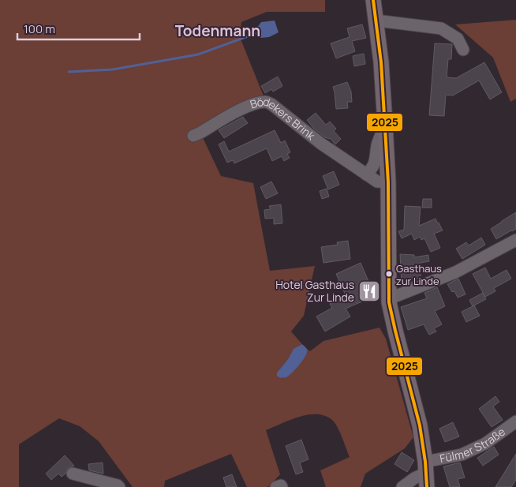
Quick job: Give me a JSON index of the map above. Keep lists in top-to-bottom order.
{
  "streets": {
    "street": ["Bödekers Brink", "Fülmer Straße"]
  },
  "districts": ["Todenmann"],
  "places": {
    "other": ["Gasthaus zur Linde"],
    "restaurant": ["Hotel Gasthaus Zur Linde"]
  },
  "lines": ["transit line 2025"],
  "scale_bar": "100 m"
}
